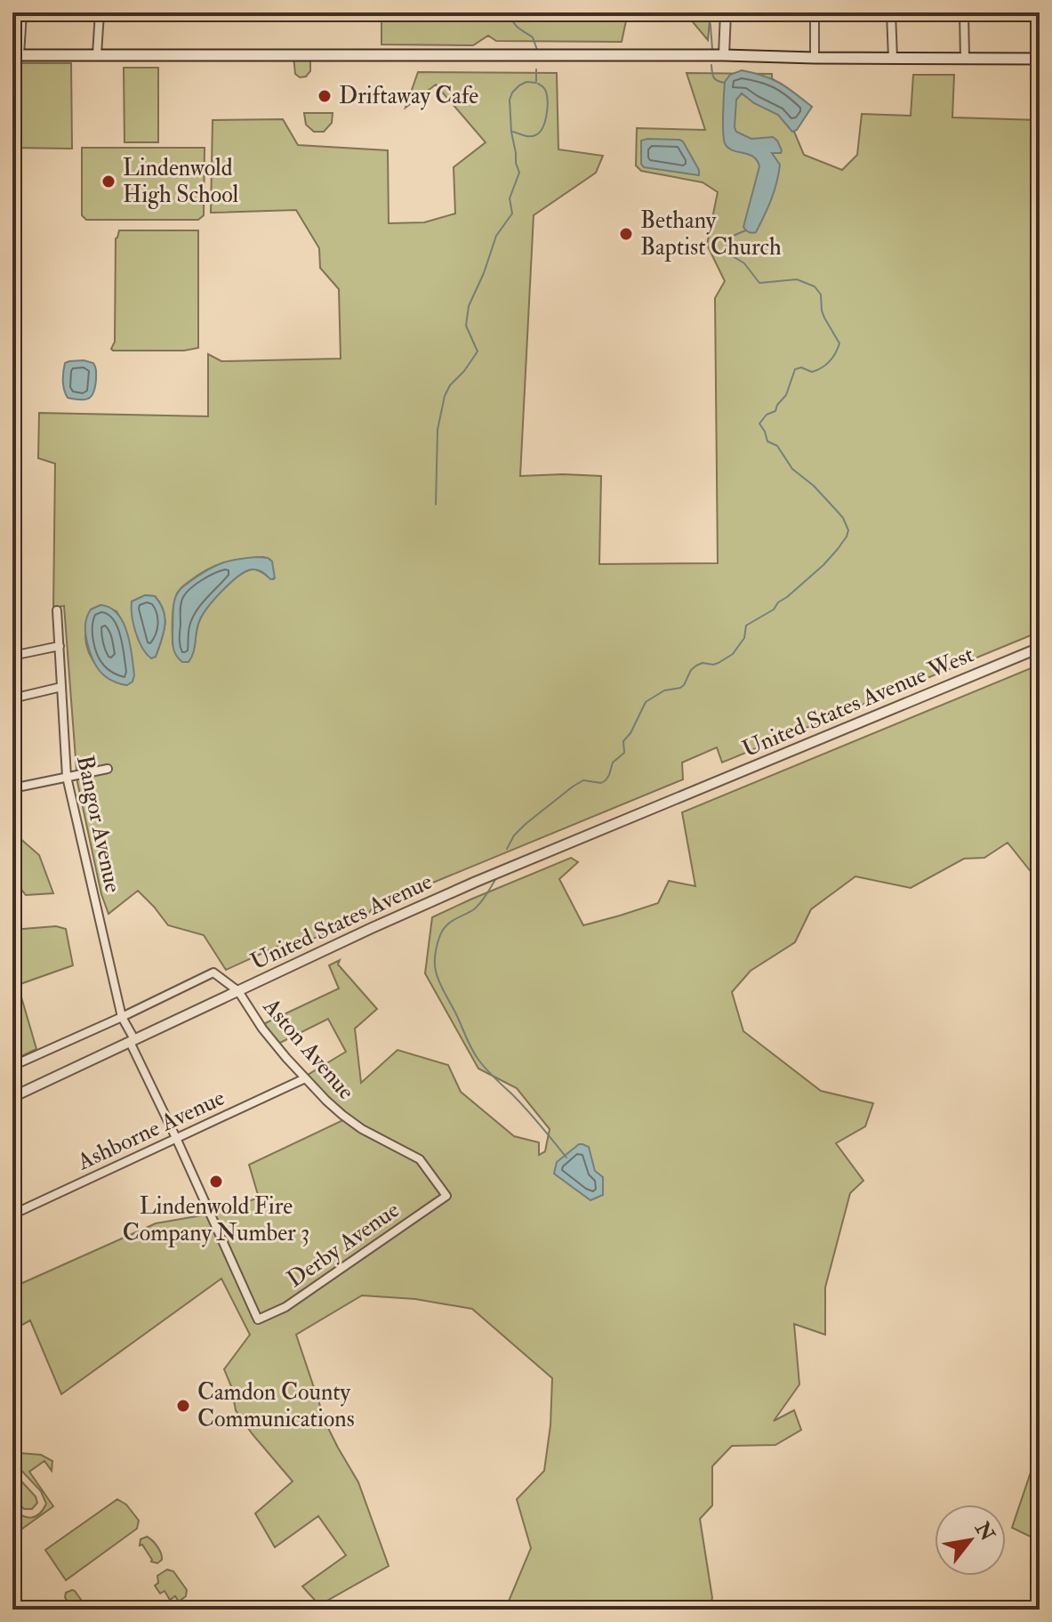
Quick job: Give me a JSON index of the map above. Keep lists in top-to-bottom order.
{
  "streets": {
    "street": [
      "United States Avenue West",
      "Bangor Avenue",
      "United States Avenue",
      "Aston Avenue",
      "Ashborne Avenue",
      "Derby Avenue"
    ]
  },
  "crossings": [
    ["United States Avenue West", "United States Avenue"],
    ["Bangor Avenue", "United States Avenue"],
    ["Bangor Avenue", "Aston Avenue"],
    ["Bangor Avenue", "Ashborne Avenue"],
    ["Bangor Avenue", "Derby Avenue"],
    ["United States Avenue", "Aston Avenue"],
    ["Aston Avenue", "Ashborne Avenue"],
    ["Aston Avenue", "Derby Avenue"]
  ],
  "places": [
    "Driftaway Cafe",
    "Lindenwold High School",
    "Bethany Baptist Church",
    "Lindenwold Fire Company Number 3",
    "Camdon County Communications"
  ],
  "north": "top right"
}
